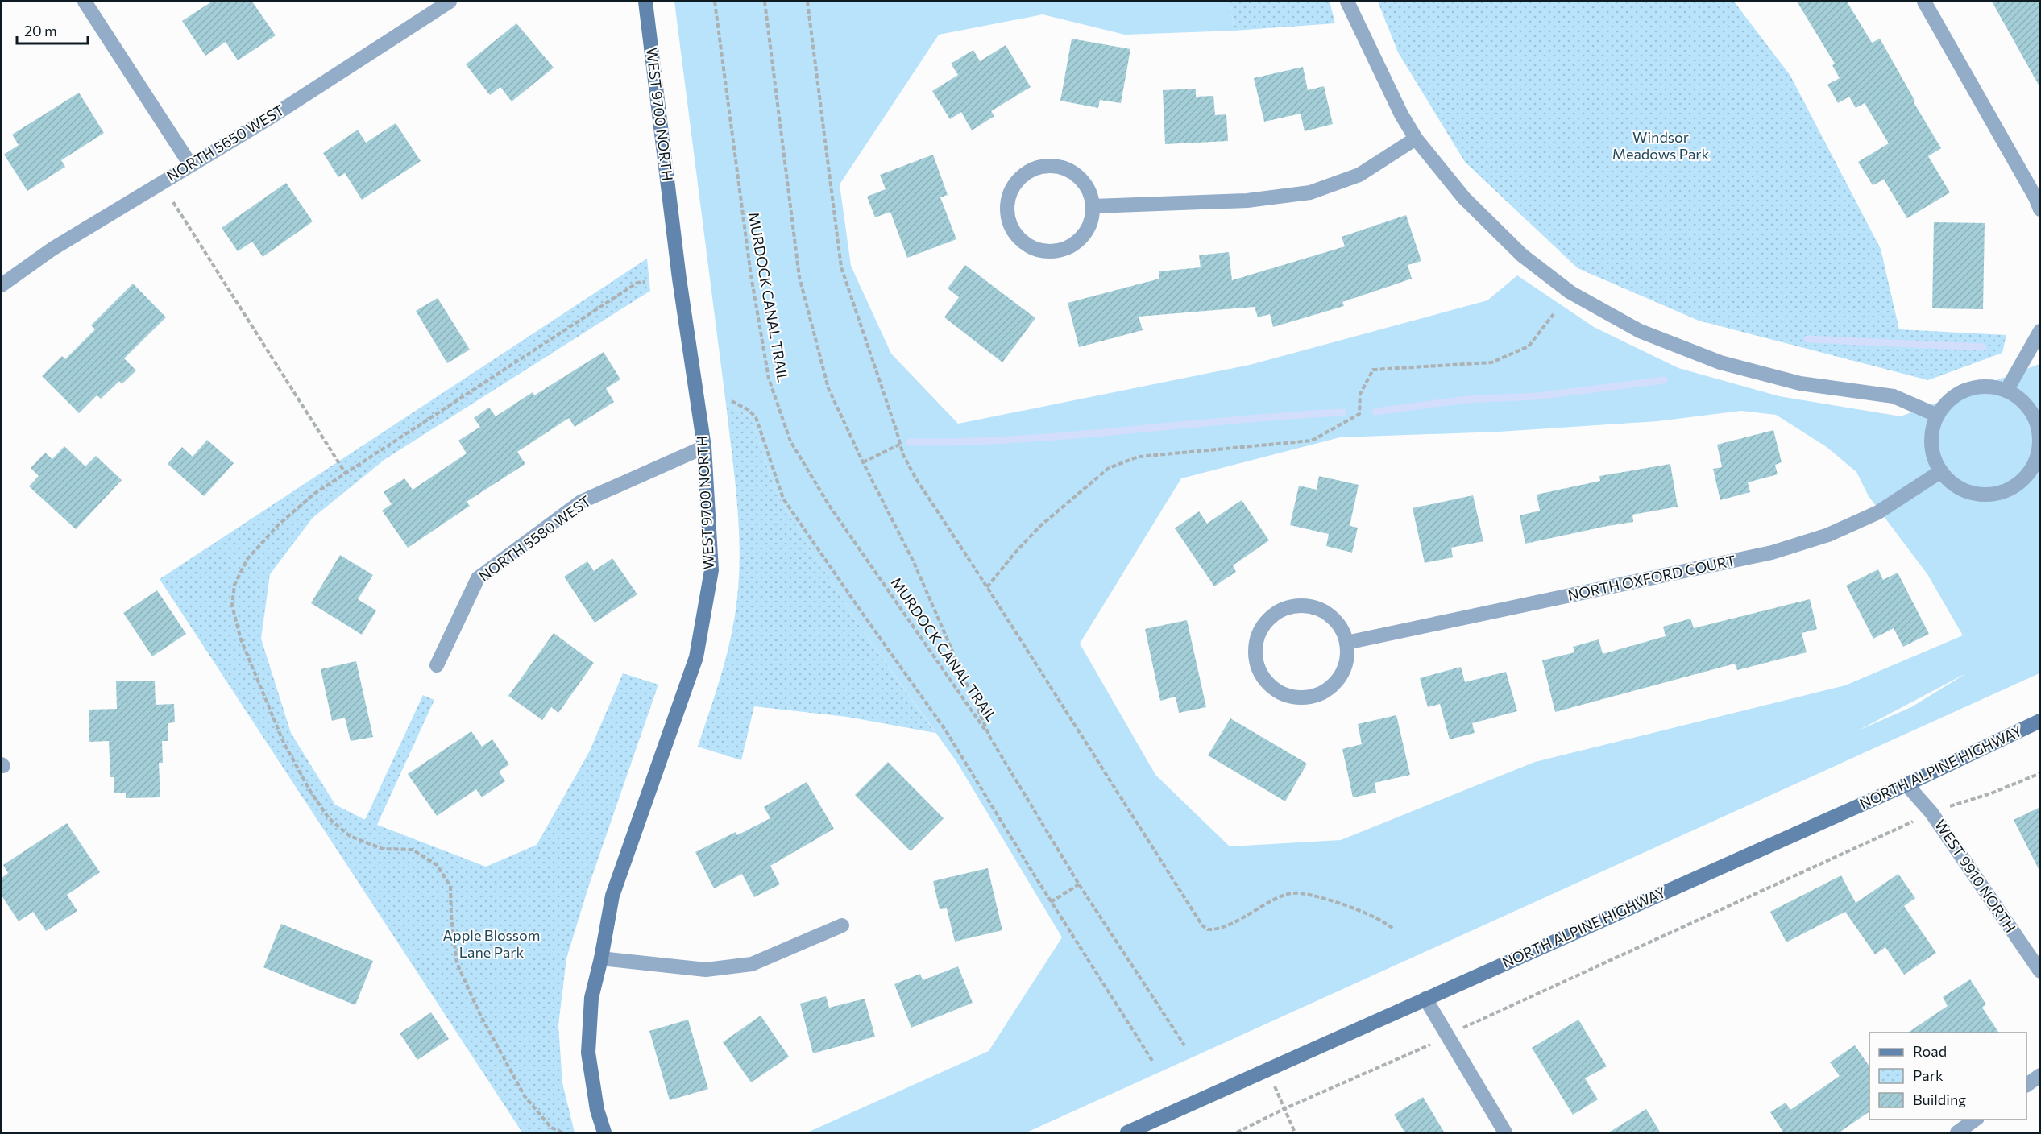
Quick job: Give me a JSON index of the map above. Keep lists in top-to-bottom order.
{
  "streets": {
    "street": [
      "WEST 9700 NORTH",
      "NORTH 5650 WEST",
      "NORTH 5580 WEST",
      "NORTH OXFORD COURT",
      "NORTH ALPINE HIGHWAY",
      "WEST 9910 NORTH"
    ],
    "path": ["MURDOCK CANAL TRAIL"]
  },
  "crossings": [
    ["WEST 9700 NORTH", "NORTH 5580 WEST"],
    ["NORTH ALPINE HIGHWAY", "WEST 9910 NORTH"]
  ],
  "parks": ["Windsor Meadows Park", "Apple Blossom Lane Park"],
  "legend": ["Road", "Park", "Building"],
  "scale_bar": "20 m"
}
